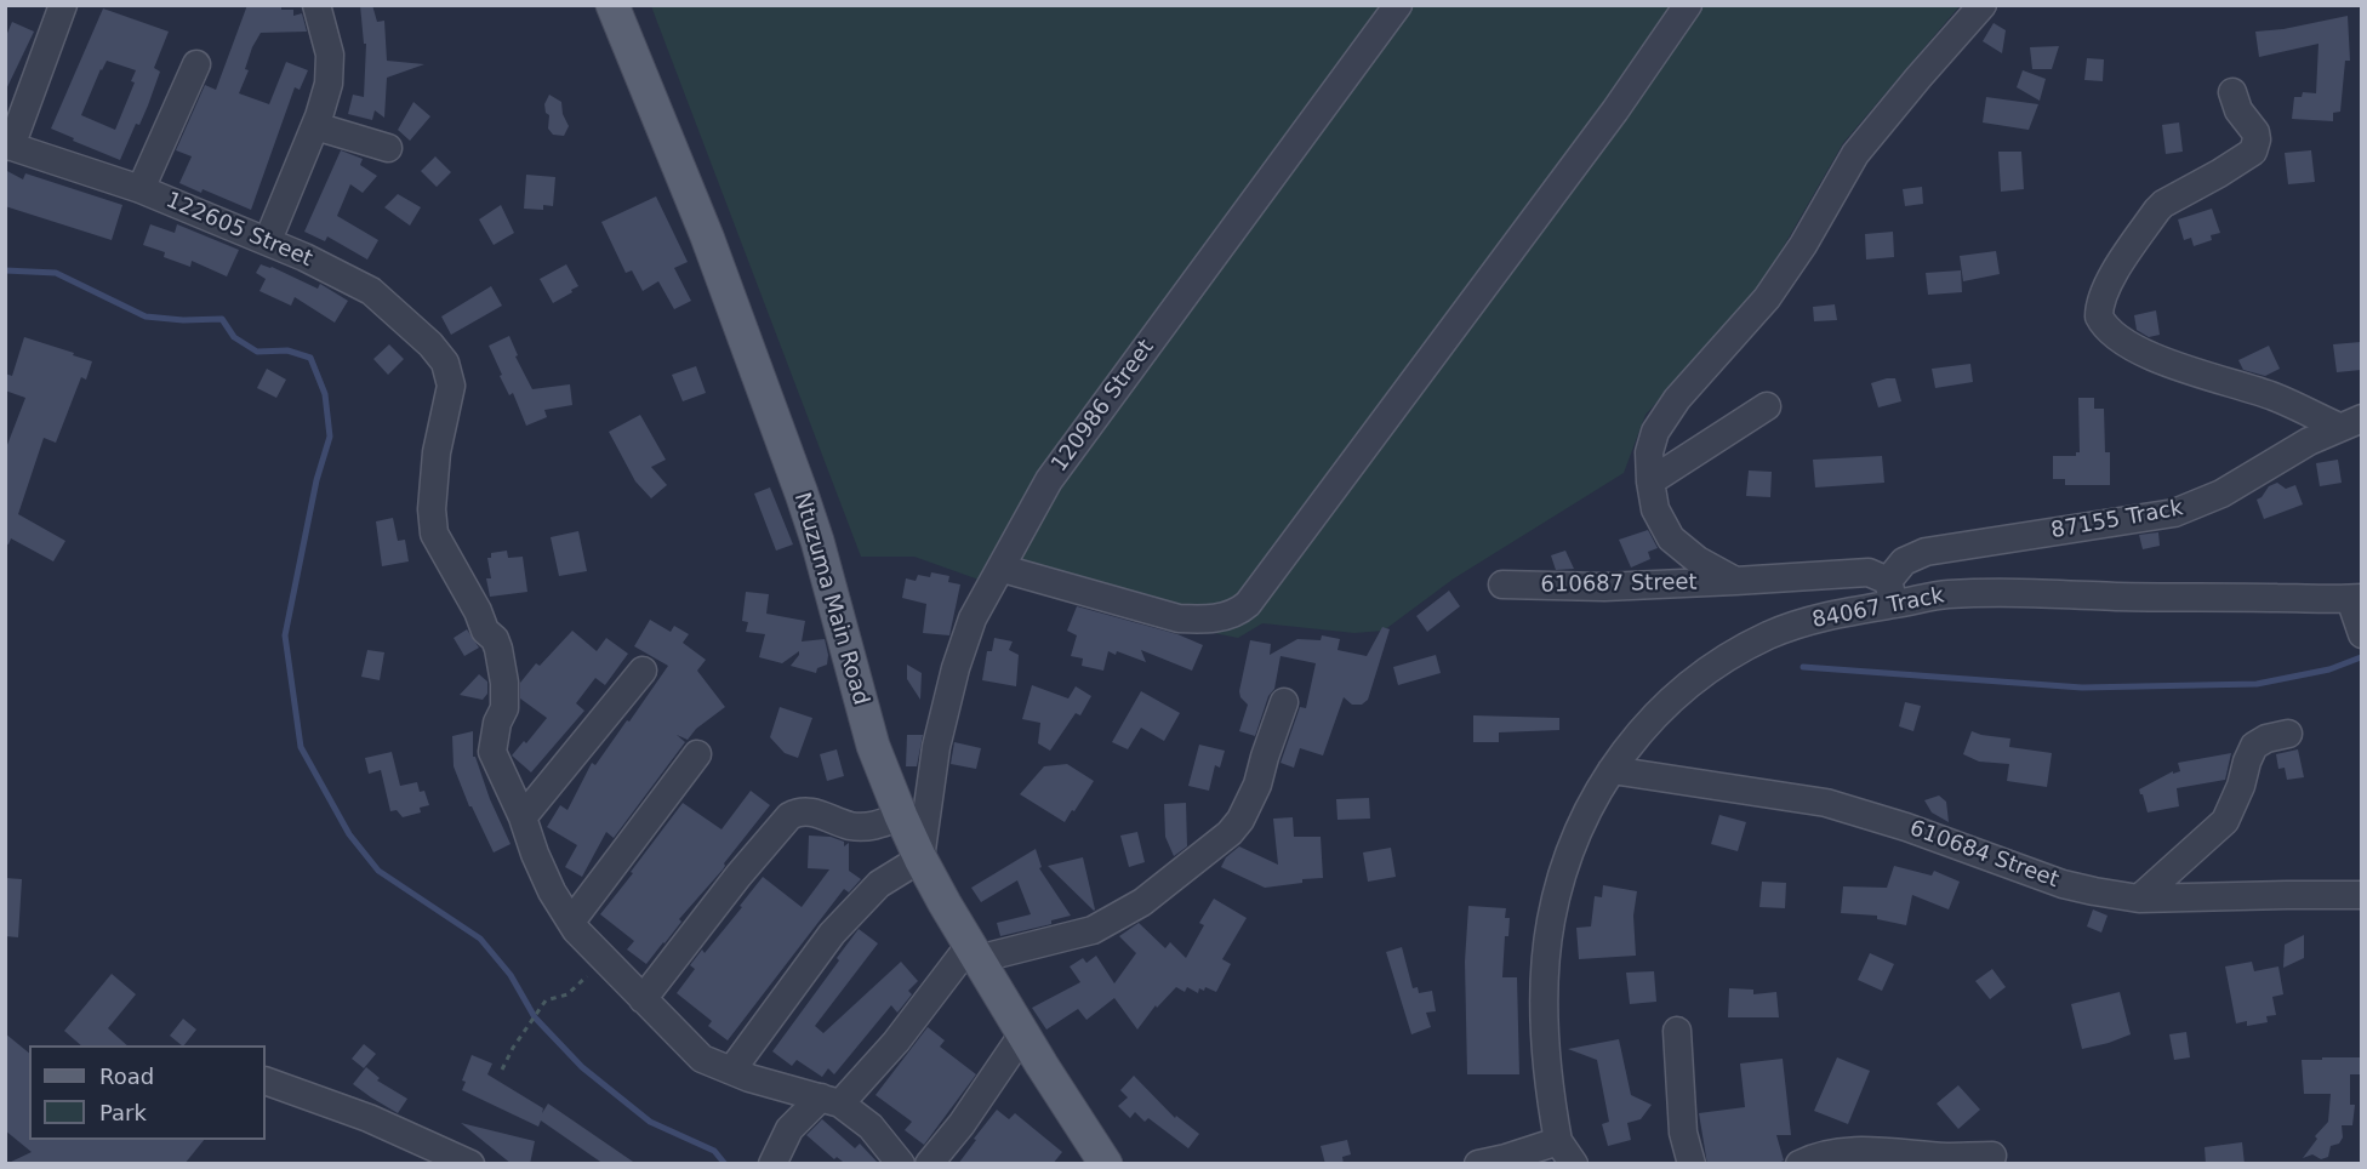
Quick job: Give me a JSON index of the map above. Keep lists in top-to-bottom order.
{
  "streets": {
    "main road": ["Ntuzuma Main Road"],
    "street": [
      "122605 Street",
      "120986 Street",
      "87155 Track",
      "610687 Street",
      "84067 Track",
      "610684 Street"
    ]
  },
  "crossings": [
    ["120986 Street", "Ntuzuma Main Road"],
    ["87155 Track", "610687 Street"],
    ["87155 Track", "84067 Track"],
    ["610687 Street", "84067 Track"],
    ["84067 Track", "610684 Street"]
  ],
  "legend": ["Road", "Park"]
}
